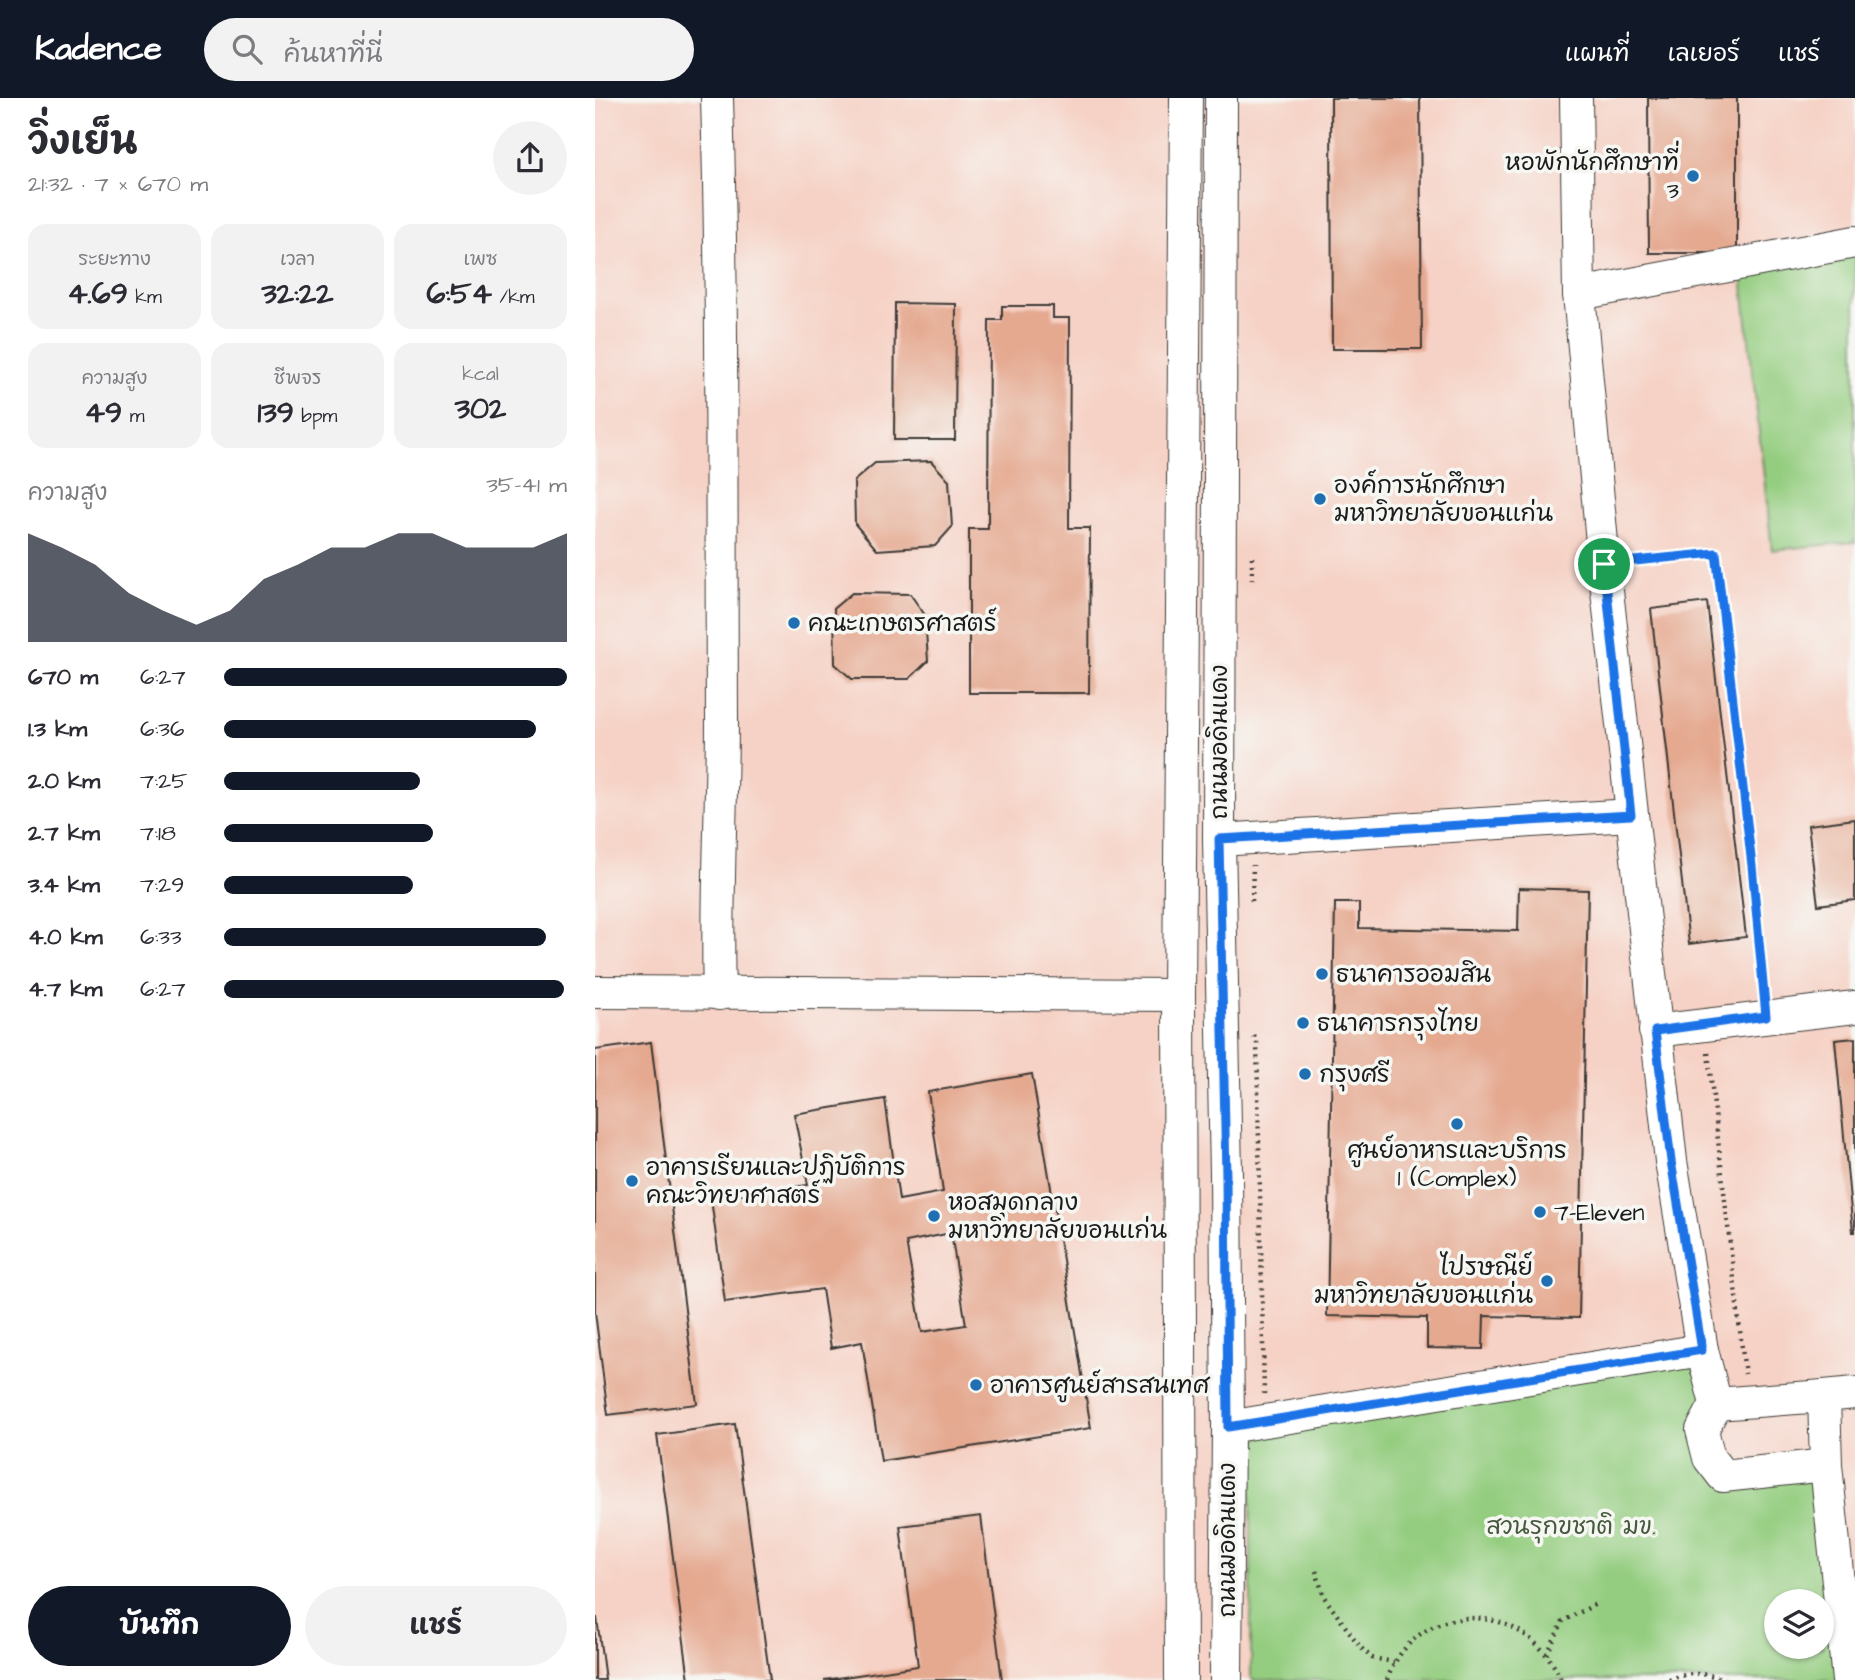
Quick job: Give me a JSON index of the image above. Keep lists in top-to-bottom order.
{
  "streets": {
    "street": ["ถนนมอดินแดง"]
  },
  "parks": ["สวนรุกขชาติ มข."],
  "places": [
    "หอพักนักศึกษาที่ 3",
    "องค์การนักศึกษา มหาวิทยาลัยขอนแก่น",
    "คณะเกษตรศาสตร์",
    "ธนาคารออมสิน",
    "ธนาคารกรุงไทย",
    "กรุงศรี",
    "ศูนย์อาหารและบริการ 1 (Complex)",
    "อาคารเรียนและปฏิบัติการ คณะวิทยาศาสตร์",
    "7-Eleven",
    "หอสมุดกลาง มหาวิทยาลัยขอนแก่น",
    "ไปรษณีย์ มหาวิทยาลัยขอนแก่น",
    "อาคารศูนย์สารสนเทศ"
  ],
  "page": {
    "header": "Kadence",
    "search": "ค้นหาที่นี่",
    "nav": ["แผนที่", "เลเยอร์", "แชร์"],
    "heading": ["วิ่งเย็น", "21:32 · 7 × 670 m"],
    "stats": [
      ["ระยะทาง", "4.69 km"],
      ["เวลา", "32:22"],
      ["เพซ", "6:54 /km"],
      ["ความสูง", "49 m"],
      ["ชีพจร", "139 bpm"],
      ["kcal", "302"]
    ],
    "chart": ["ความสูง", "35–41 m"],
    "list": [
      {
        "name": "670 m",
        "note": "6:27"
      },
      {
        "name": "1.3 km",
        "note": "6:36"
      },
      {
        "name": "2.0 km",
        "note": "7:25"
      },
      {
        "name": "2.7 km",
        "note": "7:18"
      },
      {
        "name": "3.4 km",
        "note": "7:29"
      },
      {
        "name": "4.0 km",
        "note": "6:33"
      },
      {
        "name": "4.7 km",
        "note": "6:27"
      }
    ],
    "buttons": ["บันทึก", "แชร์"]
  }
}
